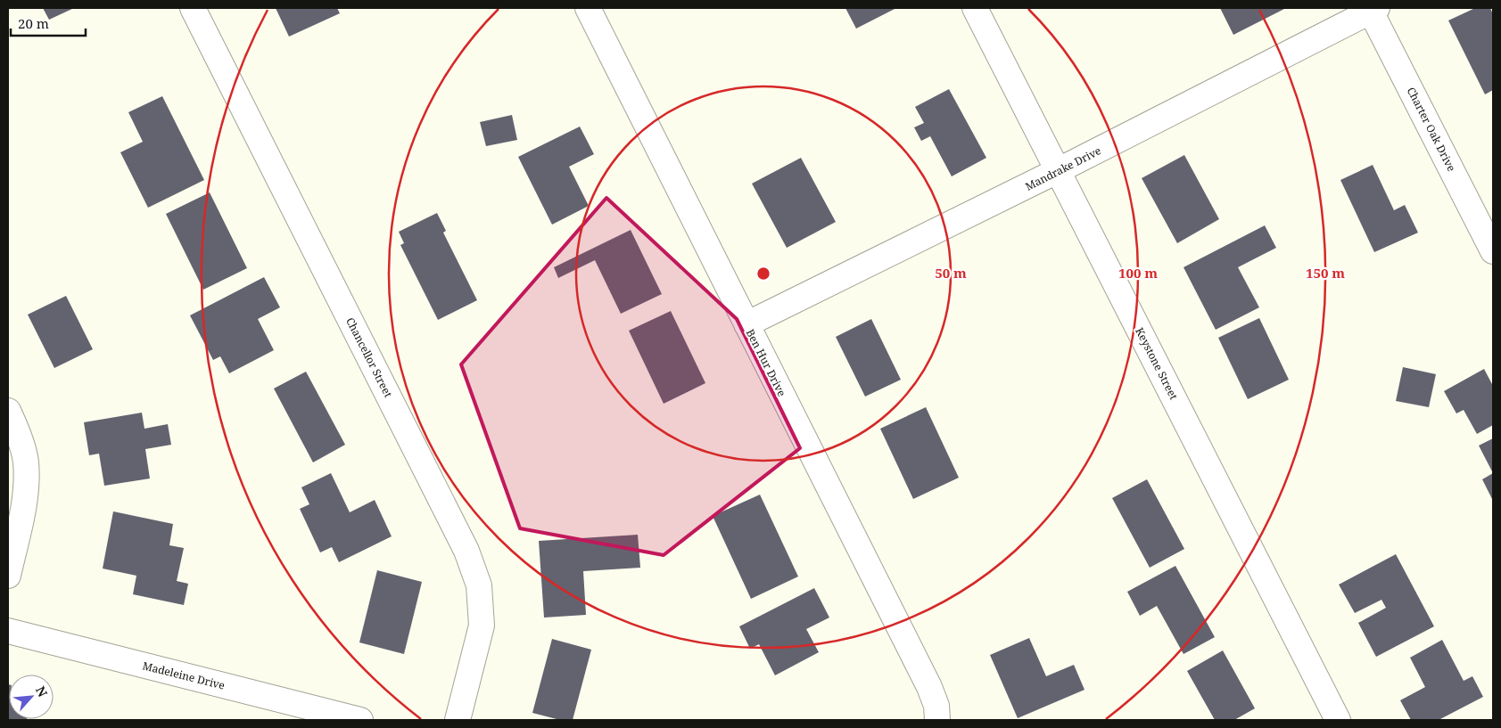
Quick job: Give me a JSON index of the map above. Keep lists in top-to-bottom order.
{
  "streets": {
    "street": [
      "Charter Oak Drive",
      "Mandrake Drive",
      "Chancellor Street",
      "Ben Hur Drive",
      "Keystone Street",
      "Madeleine Drive"
    ]
  },
  "crossings": [
    ["Charter Oak Drive", "Mandrake Drive"],
    ["Mandrake Drive", "Ben Hur Drive"],
    ["Mandrake Drive", "Keystone Street"]
  ],
  "scale_bar": "20 m",
  "north": "top right",
  "rings": ["50 m", "100 m", "150 m"]
}
